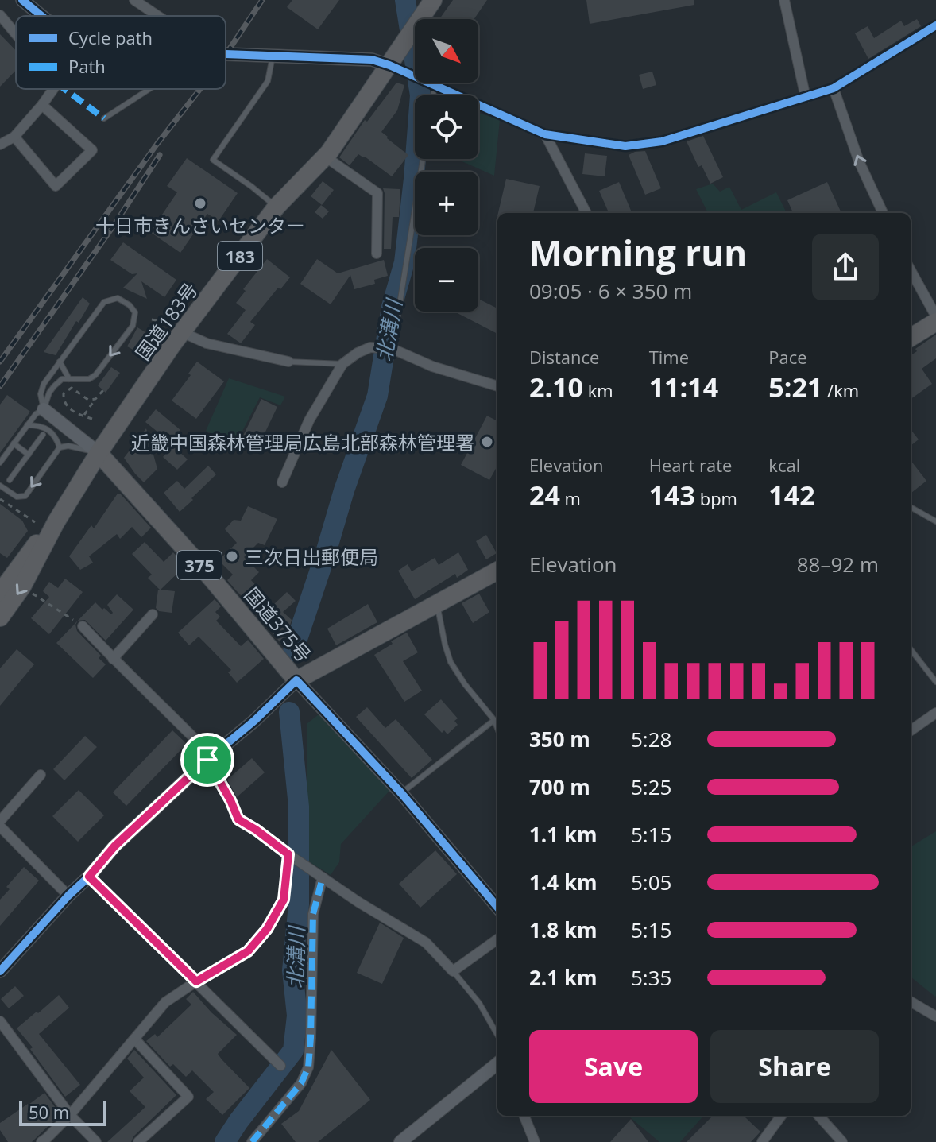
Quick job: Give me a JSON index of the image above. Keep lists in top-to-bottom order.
{
  "streets": {
    "highway": [
      "183",
      "国道183号",
      "375",
      "国道375号"
    ]
  },
  "crossings": [
    ["国道183号", "国道375号"]
  ],
  "water": ["北溝川"],
  "places": ["十日市きんさいセンター", "近畿中国森林管理局広島北部森林管理署", "三次日出郵便局"],
  "legend": ["Cycle path", "Path"],
  "scale_bar": "50 m",
  "north": "bottom right",
  "page": {
    "map_buttons": ["+", "−"],
    "heading": ["Morning run", "09:05 · 6 × 350 m"],
    "stats": [
      ["Distance", "2.10 km"],
      ["Time", "11:14"],
      ["Pace", "5:21 /km"],
      ["Elevation", "24 m"],
      ["Heart rate", "143 bpm"],
      ["kcal", "142"]
    ],
    "chart": ["Elevation", "88–92 m"],
    "list": [
      {
        "name": "350 m",
        "note": "5:28"
      },
      {
        "name": "700 m",
        "note": "5:25"
      },
      {
        "name": "1.1 km",
        "note": "5:15"
      },
      {
        "name": "1.4 km",
        "note": "5:05"
      },
      {
        "name": "1.8 km",
        "note": "5:15"
      },
      {
        "name": "2.1 km",
        "note": "5:35"
      }
    ],
    "buttons": ["Save", "Share"],
    "scale": "50 m"
  }
}
